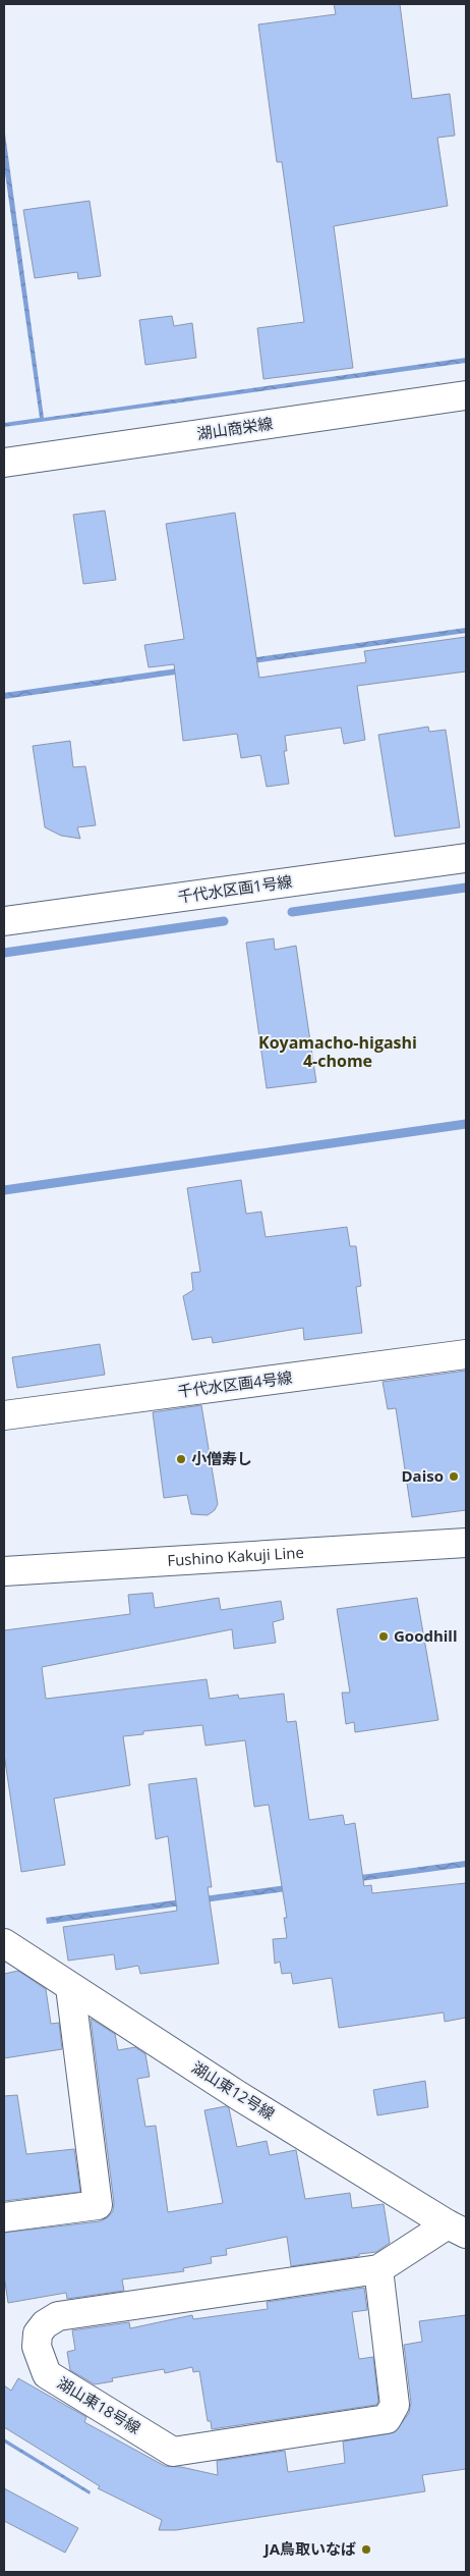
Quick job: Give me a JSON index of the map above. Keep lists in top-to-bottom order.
{
  "streets": {
    "street": [
      "湖山商栄線",
      "千代水区画1号線",
      "千代水区画4号線",
      "Fushino Kakuji Line",
      "湖山東12号線",
      "湖山東18号線"
    ]
  },
  "crossings": [
    ["湖山東12号線", "湖山東18号線"]
  ],
  "districts": ["Koyamacho-higashi 4-chome"],
  "places": [
    "小僧寿し",
    "Daiso",
    "Goodhill",
    "JA鳥取いなば"
  ]
}
